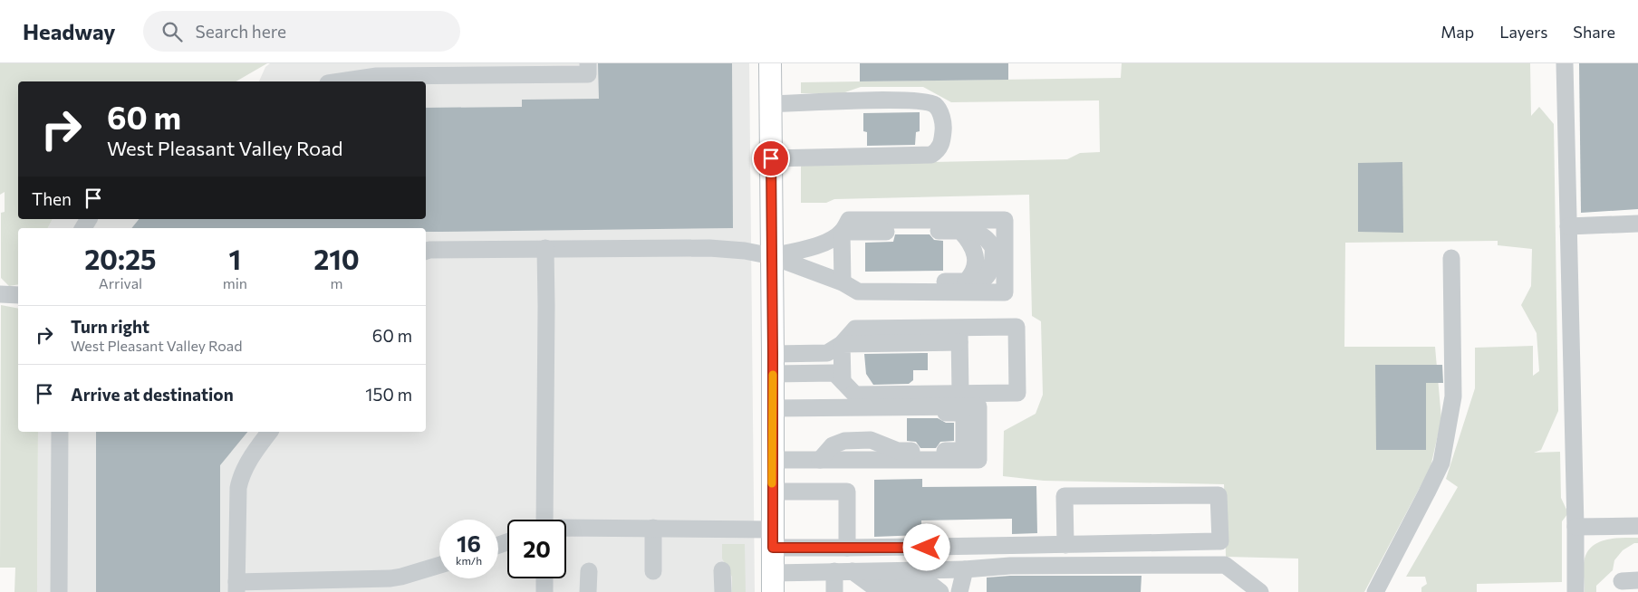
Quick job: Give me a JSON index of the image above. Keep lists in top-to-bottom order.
{
  "page": {
    "header": "Headway",
    "search": "Search here",
    "nav": ["Map", "Layers", "Share"],
    "turn": ["60 m", "West Pleasant Valley Road"],
    "then": "Then",
    "eta": [
      "20:25",
      "Arrival",
      "1",
      "min",
      "210",
      "m"
    ],
    "list": [
      {
        "name": "Turn right",
        "note": "West Pleasant Valley Road",
        "value": "60 m"
      },
      {
        "name": "Arrive at destination",
        "value": "150 m"
      }
    ],
    "speed": "16 km/h",
    "limit": "20"
  }
}
